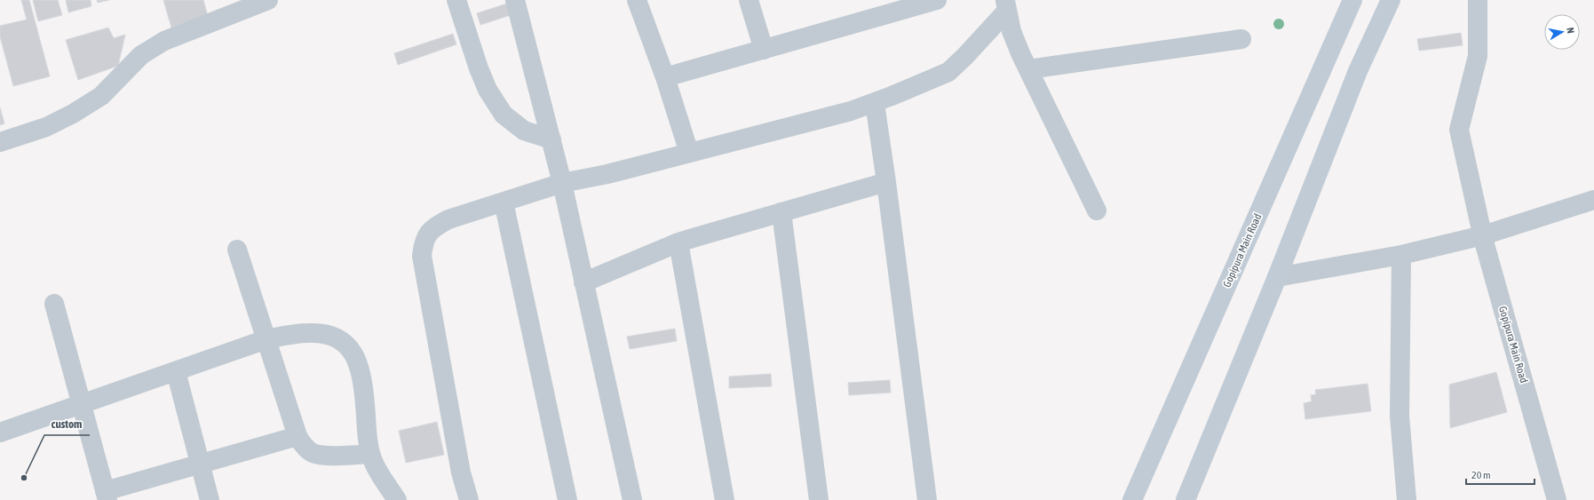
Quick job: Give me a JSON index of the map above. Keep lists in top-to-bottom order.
{
  "streets": {
    "main road": ["Gopipura Main Road"]
  },
  "places": ["custom"],
  "scale_bar": "20 m",
  "north": "right"
}
